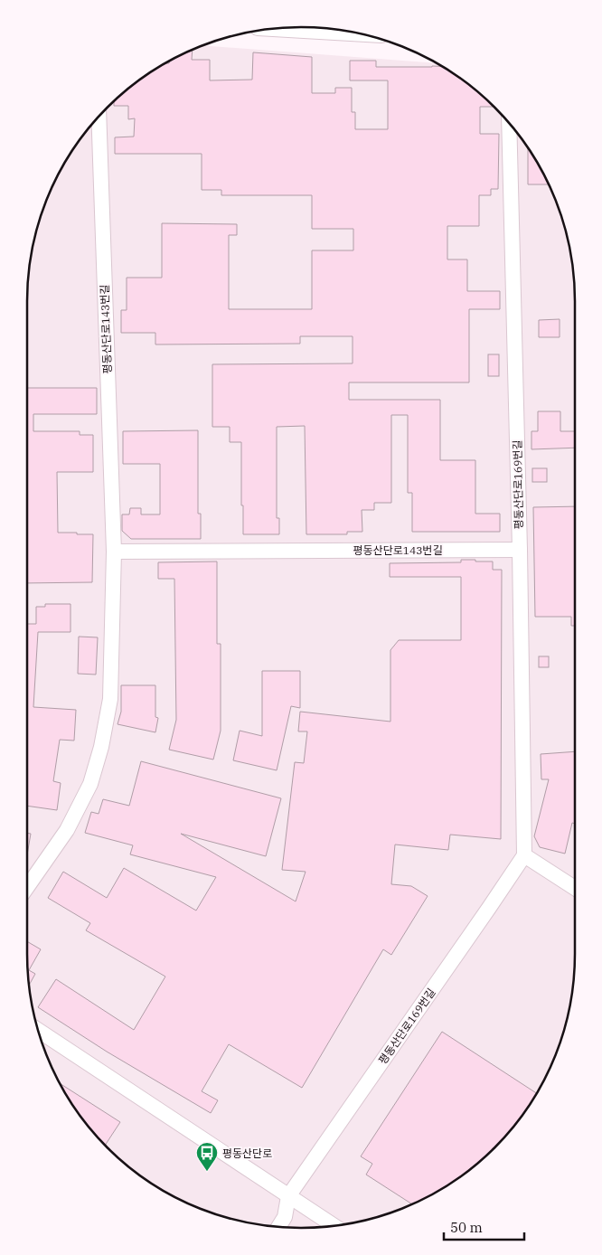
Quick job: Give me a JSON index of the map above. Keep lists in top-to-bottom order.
{
  "streets": {
    "street": ["평동산단로143번길", "평동산단로169번길"]
  },
  "crossings": [
    ["평동산단로143번길", "평동산단로169번길"]
  ],
  "places": {
    "bus stop": ["평동산단로"]
  },
  "scale_bar": "50 m"
}
